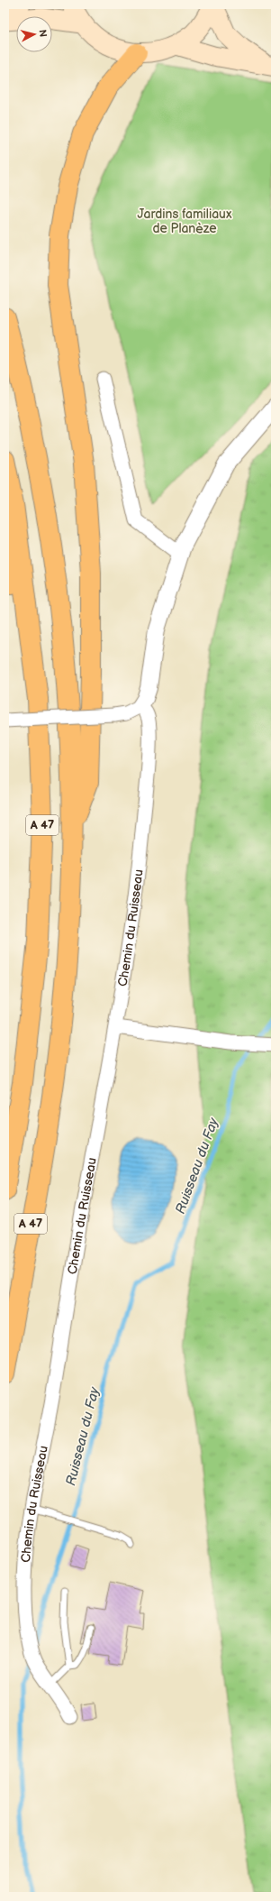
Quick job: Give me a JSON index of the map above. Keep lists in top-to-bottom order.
{
  "streets": {
    "highway": ["A 47"],
    "street": ["Chemin du Ruisseau"]
  },
  "water": ["Ruisseau du Fay"],
  "parks": ["Jardins familiaux de Planèze"],
  "north": "right"
}
